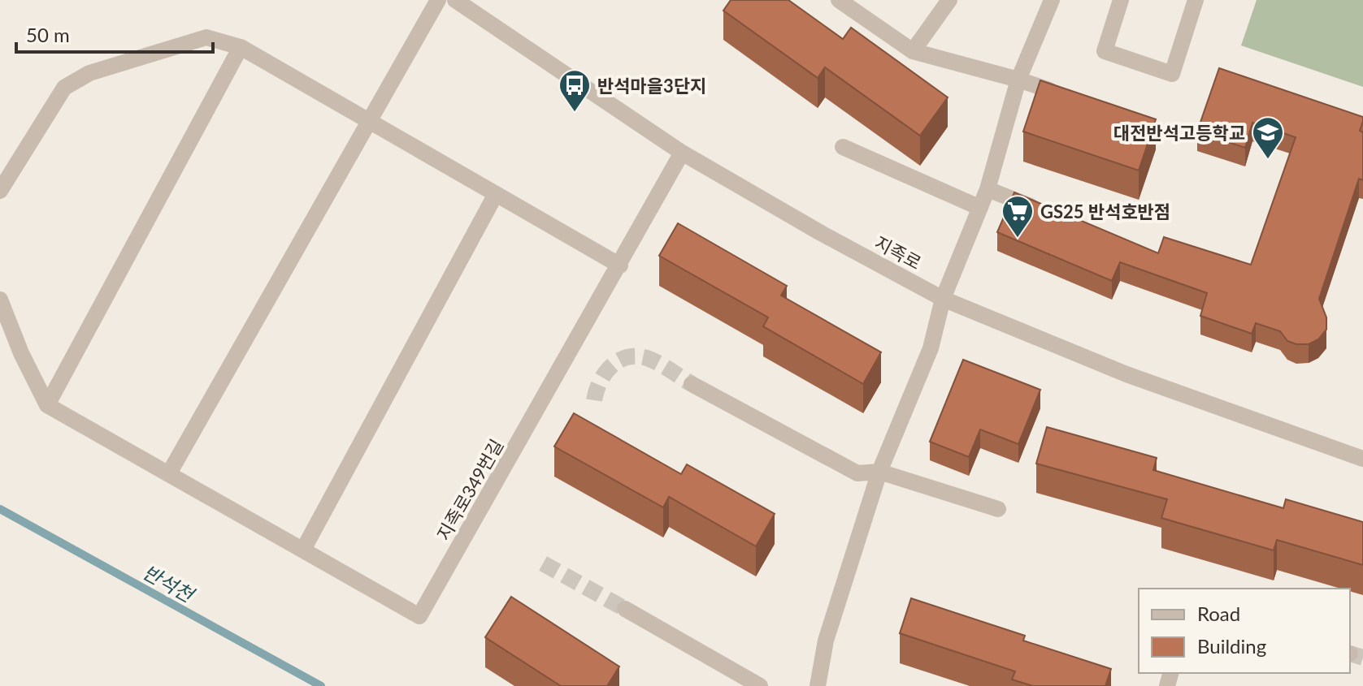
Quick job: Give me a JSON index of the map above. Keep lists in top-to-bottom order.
{
  "streets": {
    "street": ["지족로", "지족로349번길"]
  },
  "crossings": [
    ["지족로", "지족로349번길"]
  ],
  "water": ["반석천"],
  "places": {
    "bus stop": ["반석마을3단지"],
    "school or university": ["대전반석고등학교"],
    "supermarket": ["GS25 반석호반점"]
  },
  "legend": ["Road", "Building"],
  "scale_bar": "50 m"
}
